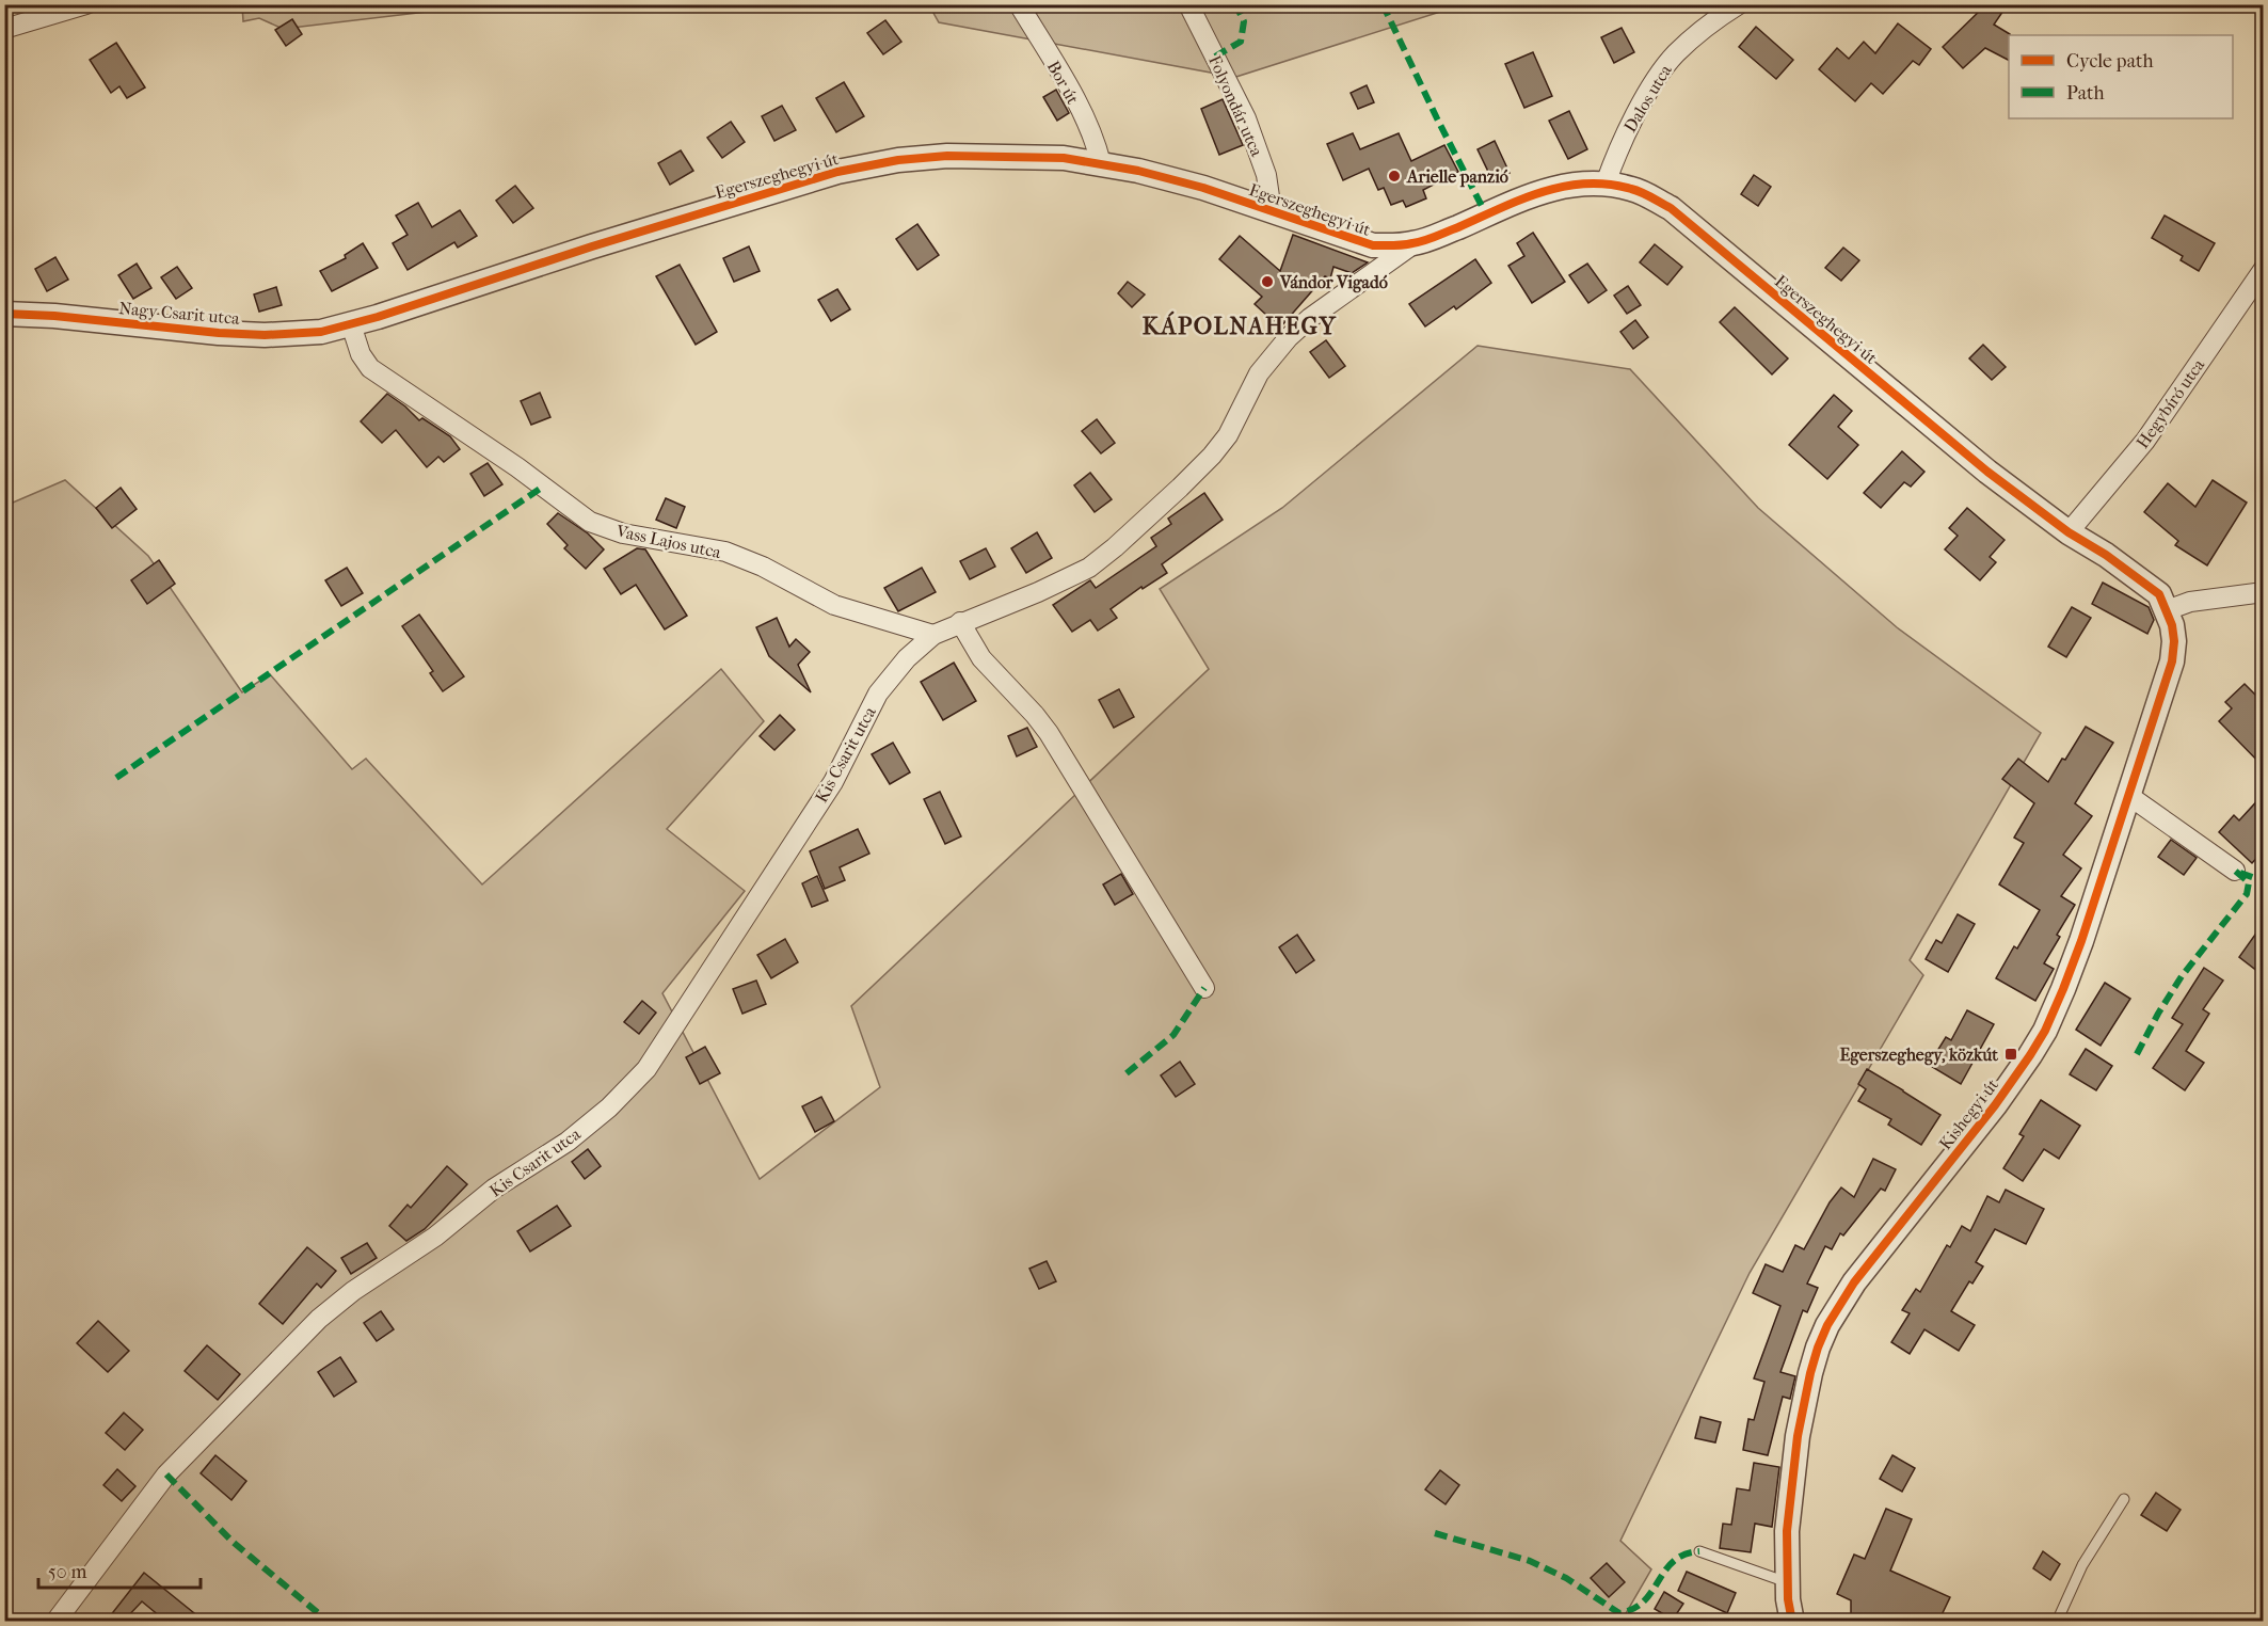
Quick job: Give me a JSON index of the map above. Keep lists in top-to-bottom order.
{
  "streets": {
    "street": [
      "Bor út",
      "Dalos utca",
      "Folyondár utca",
      "Egerszeghegyi út",
      "Nagy Csarit utca",
      "Hegybíró utca",
      "Vass Lajos utca",
      "Kis Csarit utca",
      "Kishegyi út"
    ]
  },
  "crossings": [
    ["Bor út", "Egerszeghegyi út"],
    ["Dalos utca", "Egerszeghegyi út"],
    ["Folyondár utca", "Egerszeghegyi út"],
    ["Egerszeghegyi út", "Nagy Csarit utca"],
    ["Egerszeghegyi út", "Hegybíró utca"],
    ["Egerszeghegyi út", "Vass Lajos utca"],
    ["Egerszeghegyi út", "Kis Csarit utca"],
    ["Egerszeghegyi út", "Kishegyi út"],
    ["Nagy Csarit utca", "Vass Lajos utca"],
    ["Vass Lajos utca", "Kis Csarit utca"]
  ],
  "districts": ["KÁPOLNAHEGY"],
  "places": {
    "other": ["Arielle panzió", "Vándor Vigadó"],
    "transit": ["Egerszeghegy, közkút"]
  },
  "legend": ["Cycle path", "Path"],
  "scale_bar": "50 m"
}
